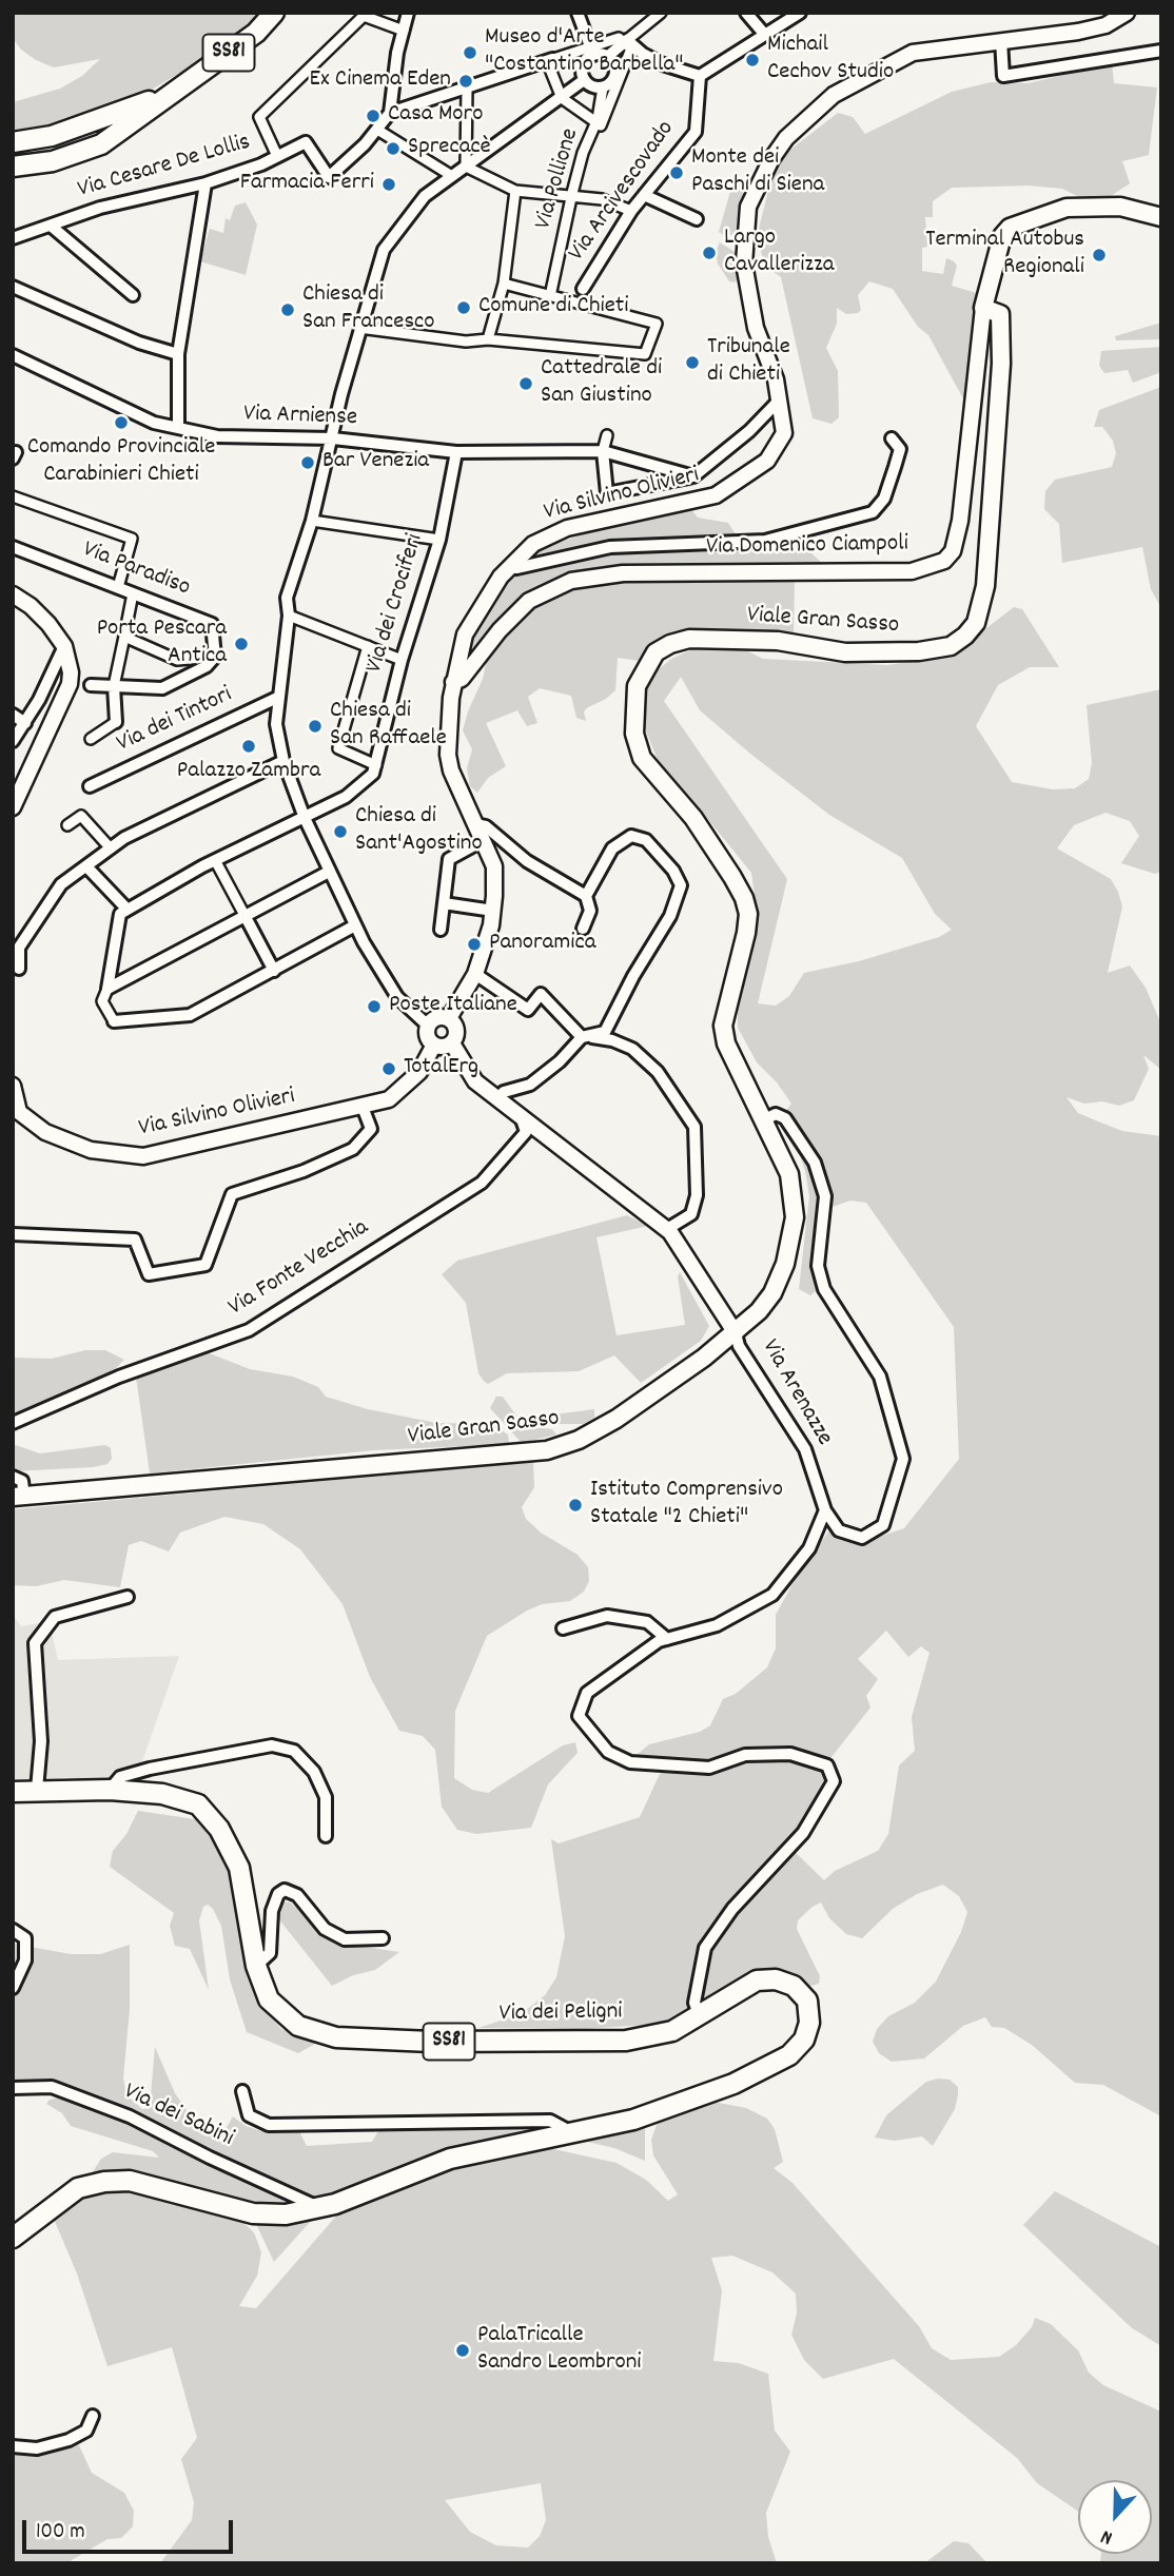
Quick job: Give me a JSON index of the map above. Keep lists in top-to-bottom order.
{
  "streets": {
    "main road": ["SS81", "Viale Gran Sasso", "Via dei Peligni"],
    "street": [
      "Via Cesare De Lollis",
      "Via Pollione",
      "Via Arcivescovado",
      "Via Arniense",
      "Via Silvino Olivieri",
      "Via Domenico Ciampoli",
      "Via Paradiso",
      "Via dei Crociferi",
      "Via dei Tintori",
      "Via Fonte Vecchia",
      "Via Arenazze",
      "Via dei Sabini"
    ]
  },
  "crossings": [
    ["Via Arniense", "Via dei Crociferi"],
    ["Via Silvino Olivieri", "Via Domenico Ciampoli"],
    ["Via Silvino Olivieri", "Via Arenazze"],
    ["Via Domenico Ciampoli", "Viale Gran Sasso"],
    ["Viale Gran Sasso", "Via Arenazze"],
    ["Via Fonte Vecchia", "Via Arenazze"],
    ["Via dei Peligni", "Via dei Sabini"]
  ],
  "places": [
    "Museo d'Arte \"Costantino Barbella\"",
    "Michail Cechov Studio",
    "Ex Cinema Eden",
    "Casa Moro",
    "Sprecacè",
    "Monte dei Paschi di Siena",
    "Farmacia Ferri",
    "Largo Cavallerizza",
    "Terminal Autobus Regionali",
    "Comune di Chieti",
    "Chiesa di San Francesco",
    "Tribunale di Chieti",
    "Cattedrale di San Giustino",
    "Comando Provinciale Carabinieri Chieti",
    "Bar Venezia",
    "Porta Pescara Antica",
    "Chiesa di San Raffaele",
    "Palazzo Zambra",
    "Chiesa di Sant'Agostino",
    "Panoramica",
    "Poste Italiane",
    "TotalErg",
    "Istituto Comprensivo Statale \"2 Chieti\"",
    "PalaTricalle Sandro Leombroni"
  ],
  "scale_bar": "100 m",
  "north": "bottom"
}
